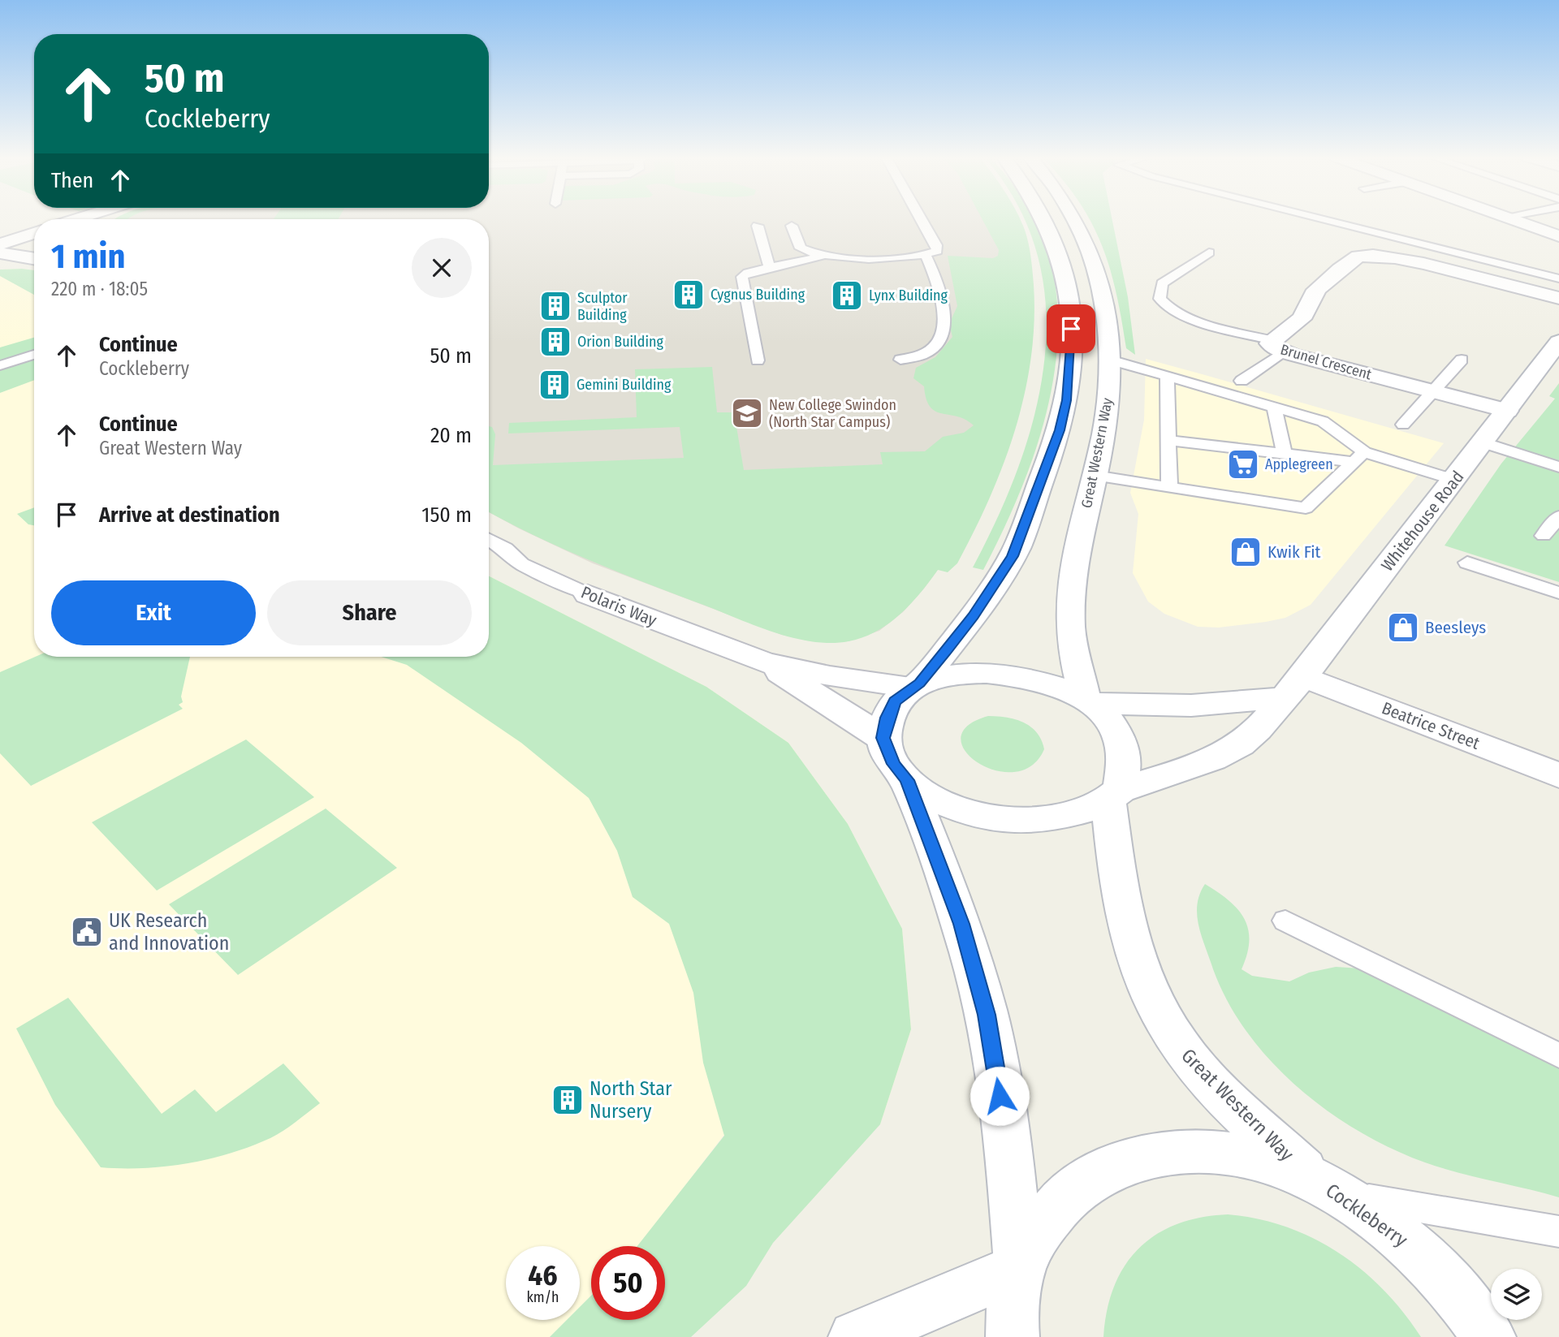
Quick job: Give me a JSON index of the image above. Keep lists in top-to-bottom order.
{
  "streets": {
    "main road": [
      "Brunel Crescent",
      "Great Western Way",
      "Whitehouse Road",
      "Polaris Way",
      "Beatrice Street",
      "Cockleberry"
    ]
  },
  "crossings": [
    ["Brunel Crescent", "Whitehouse Road"],
    ["Great Western Way", "Whitehouse Road"],
    ["Great Western Way", "Polaris Way"],
    ["Great Western Way", "Cockleberry"],
    ["Whitehouse Road", "Polaris Way"],
    ["Whitehouse Road", "Beatrice Street"]
  ],
  "places": {
    "building": [
      "Cygnus Building",
      "Lynx Building",
      "Sculptor Building",
      "Orion Building",
      "Gemini Building",
      "North Star Nursery"
    ],
    "school or university": ["New College Swindon (North Star Campus)"],
    "supermarket": ["Applegreen"],
    "shop": ["Kwik Fit", "Beesleys"],
    "public building": ["UK Research and Innovation"]
  },
  "page": {
    "turn": ["50 m", "Cockleberry"],
    "then": "Then",
    "heading": ["1 min", "220 m · 18:05"],
    "list": [
      {
        "name": "Continue",
        "note": "Cockleberry",
        "value": "50 m"
      },
      {
        "name": "Continue",
        "note": "Great Western Way",
        "value": "20 m"
      },
      {
        "name": "Arrive at destination",
        "value": "150 m"
      }
    ],
    "buttons": ["Exit", "Share"],
    "speed": "46 km/h",
    "limit": "50"
  }
}
